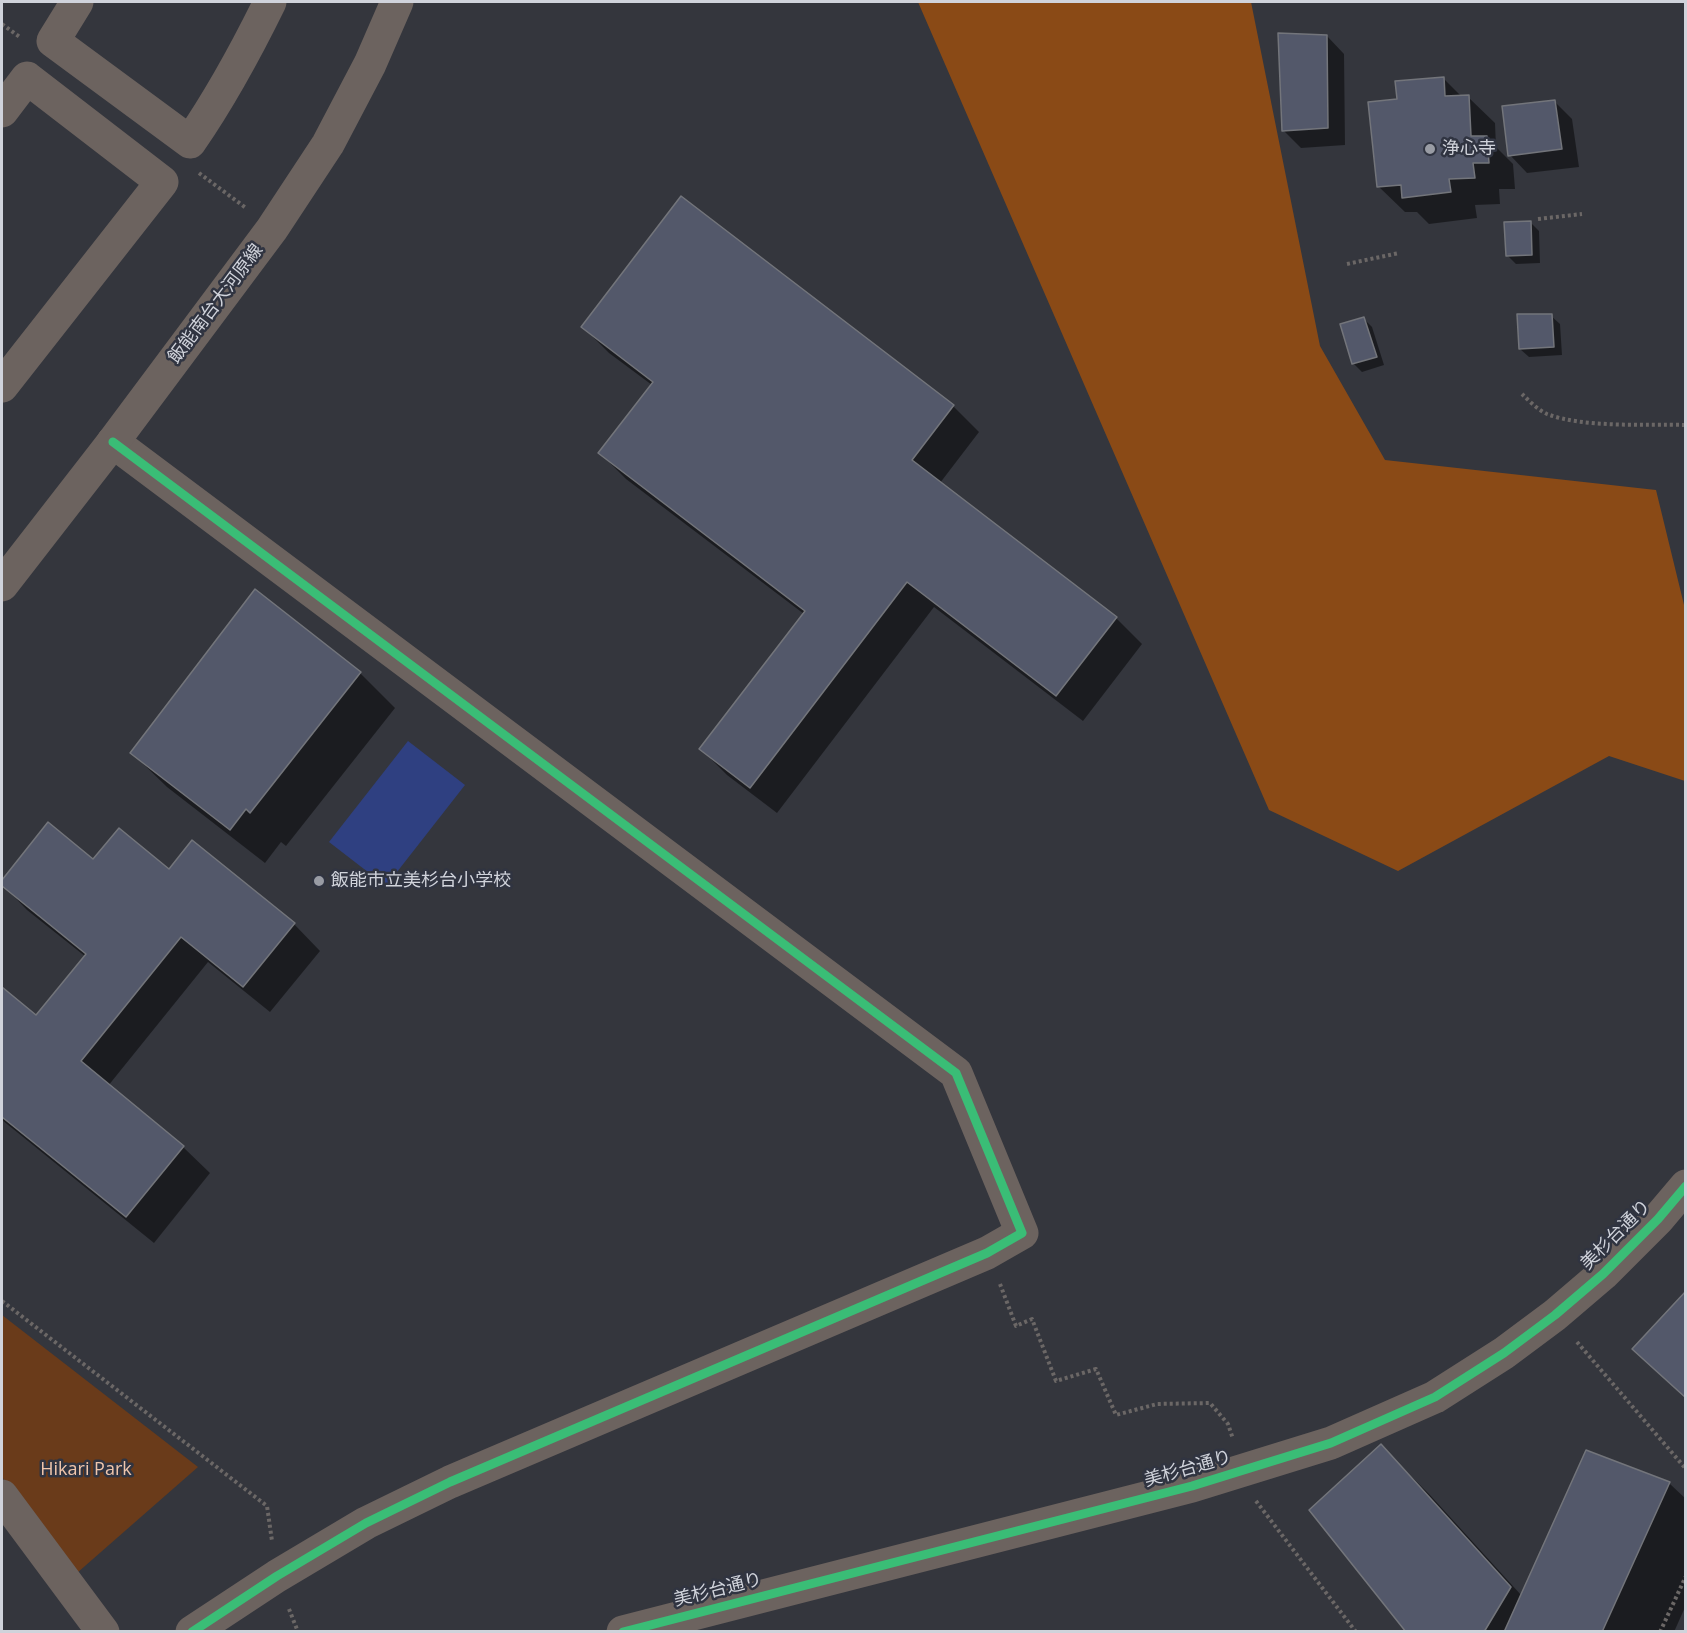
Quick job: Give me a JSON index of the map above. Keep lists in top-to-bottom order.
{
  "streets": {
    "street": ["飯能南台大河原線", "美杉台通り"]
  },
  "parks": ["Hikari Park"],
  "places": ["浄心寺", "飯能市立美杉台小学校"]
}
